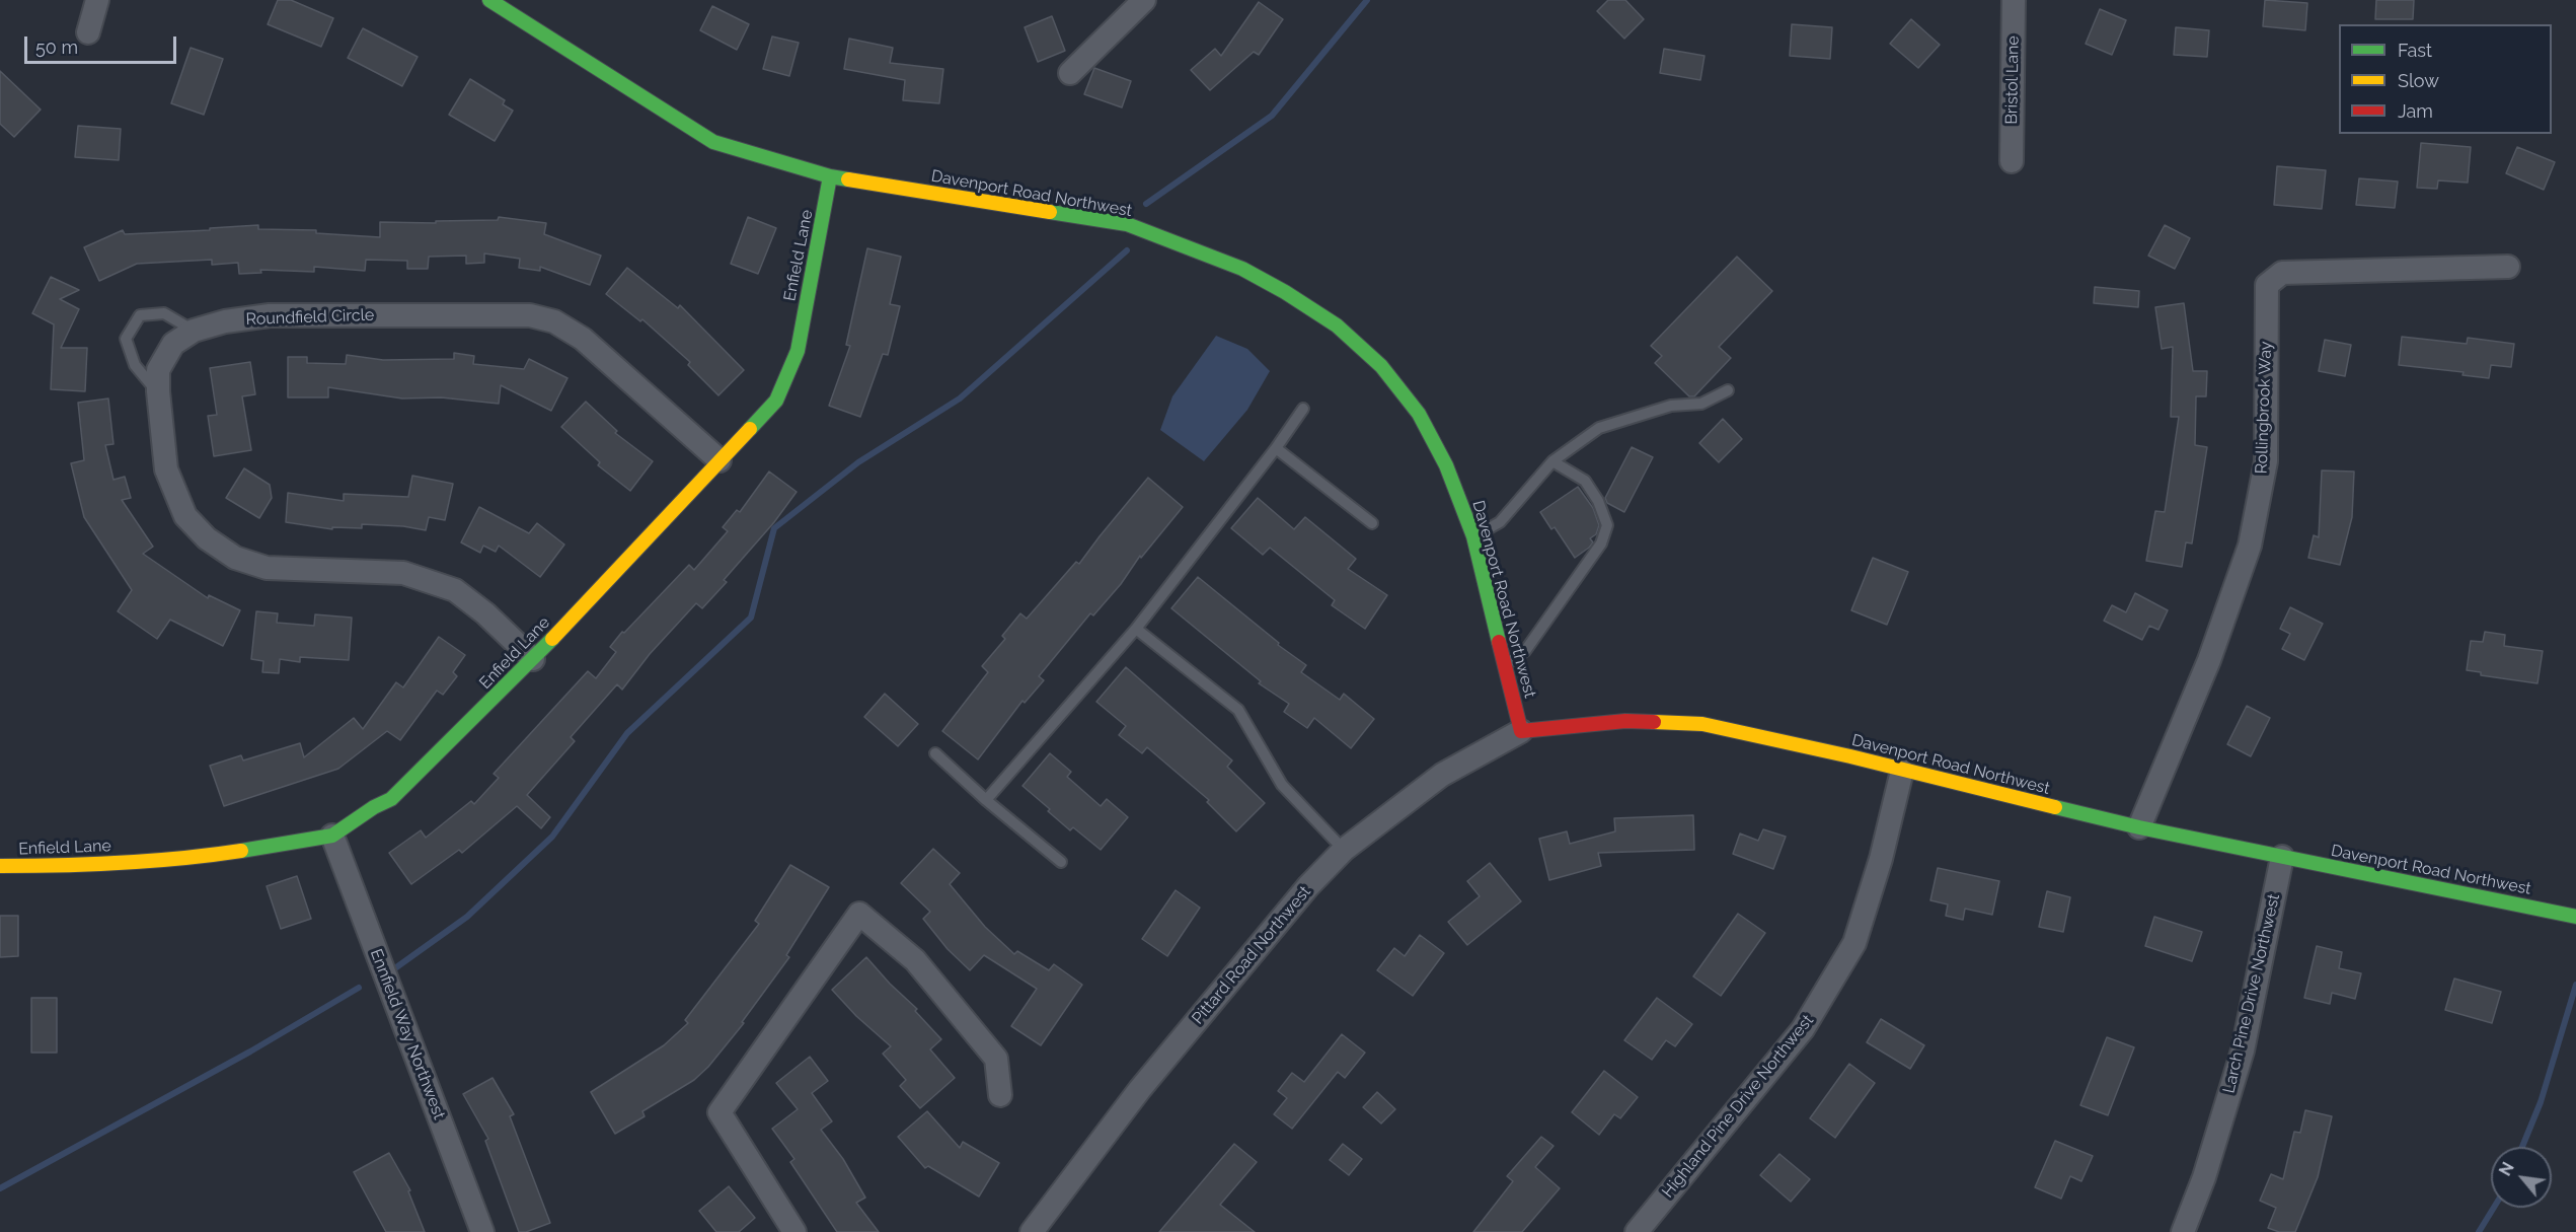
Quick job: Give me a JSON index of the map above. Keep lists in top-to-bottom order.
{
  "streets": {
    "street": [
      "Bristol Lane",
      "Davenport Road Northwest",
      "Enfield Lane",
      "Roundfield Circle",
      "Rollingbrook Way",
      "Pittard Road Northwest",
      "Larch Pine Drive Northwest",
      "Ennfield Way Northwest",
      "Highland Pine Drive Northwest"
    ]
  },
  "crossings": [
    ["Davenport Road Northwest", "Enfield Lane"],
    ["Davenport Road Northwest", "Rollingbrook Way"],
    ["Davenport Road Northwest", "Pittard Road Northwest"],
    ["Davenport Road Northwest", "Larch Pine Drive Northwest"],
    ["Davenport Road Northwest", "Highland Pine Drive Northwest"],
    ["Enfield Lane", "Roundfield Circle"],
    ["Enfield Lane", "Ennfield Way Northwest"]
  ],
  "legend": ["Fast", "Slow", "Jam"],
  "scale_bar": "50 m",
  "north": "top left"
}
